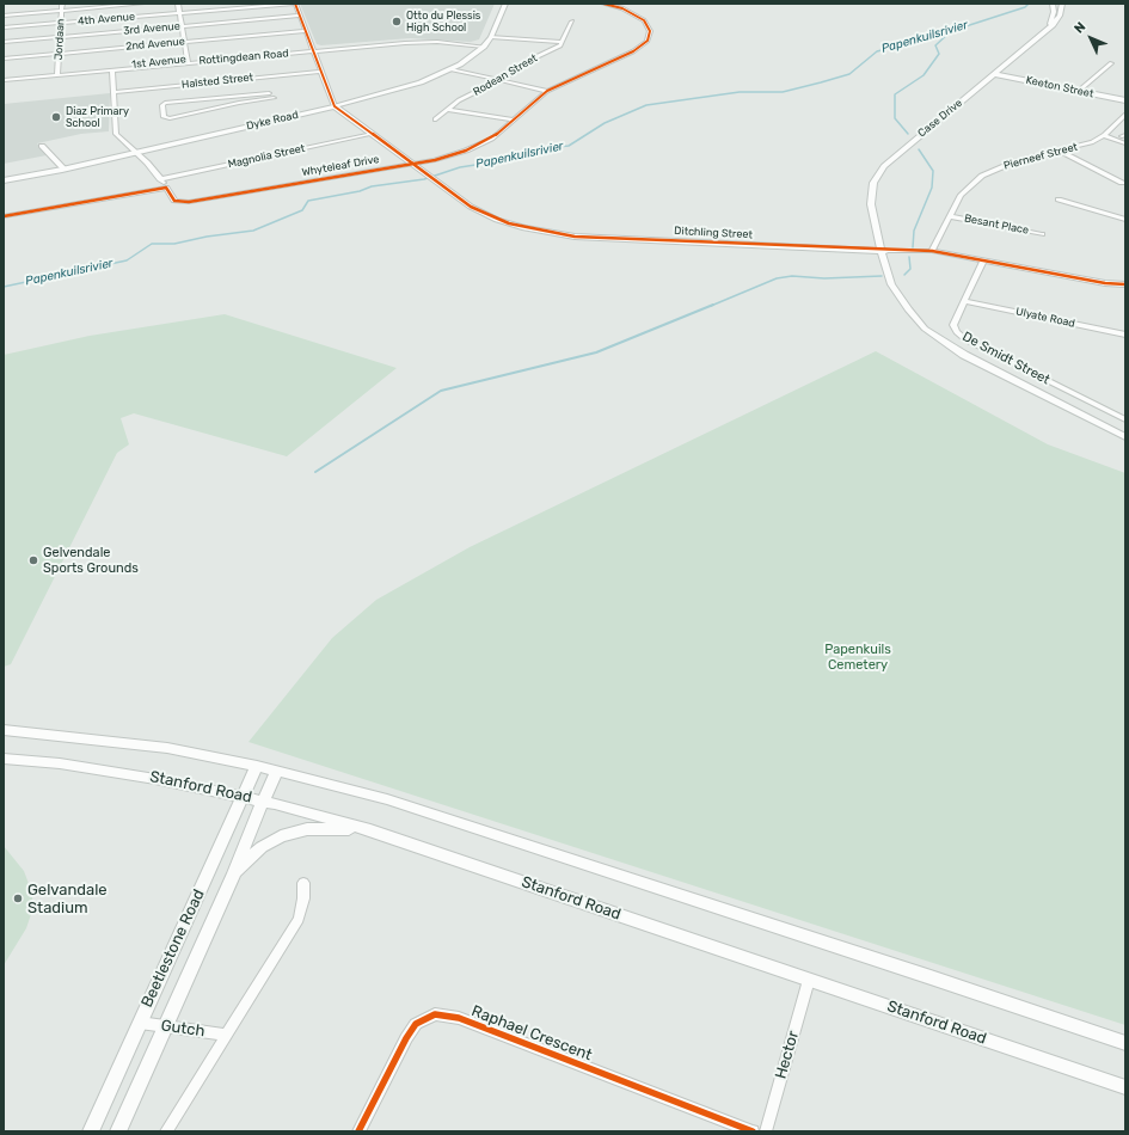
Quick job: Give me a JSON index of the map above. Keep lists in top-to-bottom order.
{
  "streets": {
    "street": [
      "4th Avenue",
      "3rd Avenue",
      "Jordaan",
      "2nd Avenue",
      "Rottingdean Road",
      "1st Avenue",
      "Rodean Street",
      "Halsted Street",
      "Keeton Street",
      "Case Drive",
      "Dyke Road",
      "Magnolia Street",
      "Pierneef Street",
      "Whyteleaf Drive",
      "Besant Place",
      "Ditchling Street",
      "Ulyate Road",
      "De Smidt Street",
      "Stanford Road",
      "Beetlestone Road",
      "Gutch",
      "Raphael Crescent",
      "Hector"
    ]
  },
  "crossings": [
    ["4th Avenue", "Jordaan"],
    ["3rd Avenue", "Jordaan"],
    ["Jordaan", "2nd Avenue"],
    ["Jordaan", "Rottingdean Road"],
    ["Jordaan", "1st Avenue"],
    ["Rottingdean Road", "1st Avenue"],
    ["Rottingdean Road", "Whyteleaf Drive"],
    ["Rodean Street", "Dyke Road"],
    ["Rodean Street", "Whyteleaf Drive"],
    ["Halsted Street", "Whyteleaf Drive"],
    ["Keeton Street", "Case Drive"],
    ["Case Drive", "Ditchling Street"],
    ["Dyke Road", "Whyteleaf Drive"],
    ["Dyke Road", "Ditchling Street"],
    ["Magnolia Street", "Whyteleaf Drive"],
    ["Magnolia Street", "Ditchling Street"],
    ["Pierneef Street", "Besant Place"],
    ["Pierneef Street", "Ditchling Street"],
    ["Whyteleaf Drive", "Ditchling Street"],
    ["Ditchling Street", "De Smidt Street"],
    ["Ulyate Road", "De Smidt Street"],
    ["Stanford Road", "Beetlestone Road"],
    ["Stanford Road", "Hector"],
    ["Beetlestone Road", "Gutch"]
  ],
  "water": ["Papenkuilsrivier"],
  "parks": ["Papenkuils Cemetery"],
  "places": [
    "Otto du Plessis High School",
    "Diaz Primary School",
    "Gelvendale Sports Grounds",
    "Gelvandale Stadium"
  ],
  "north": "top left"
}
